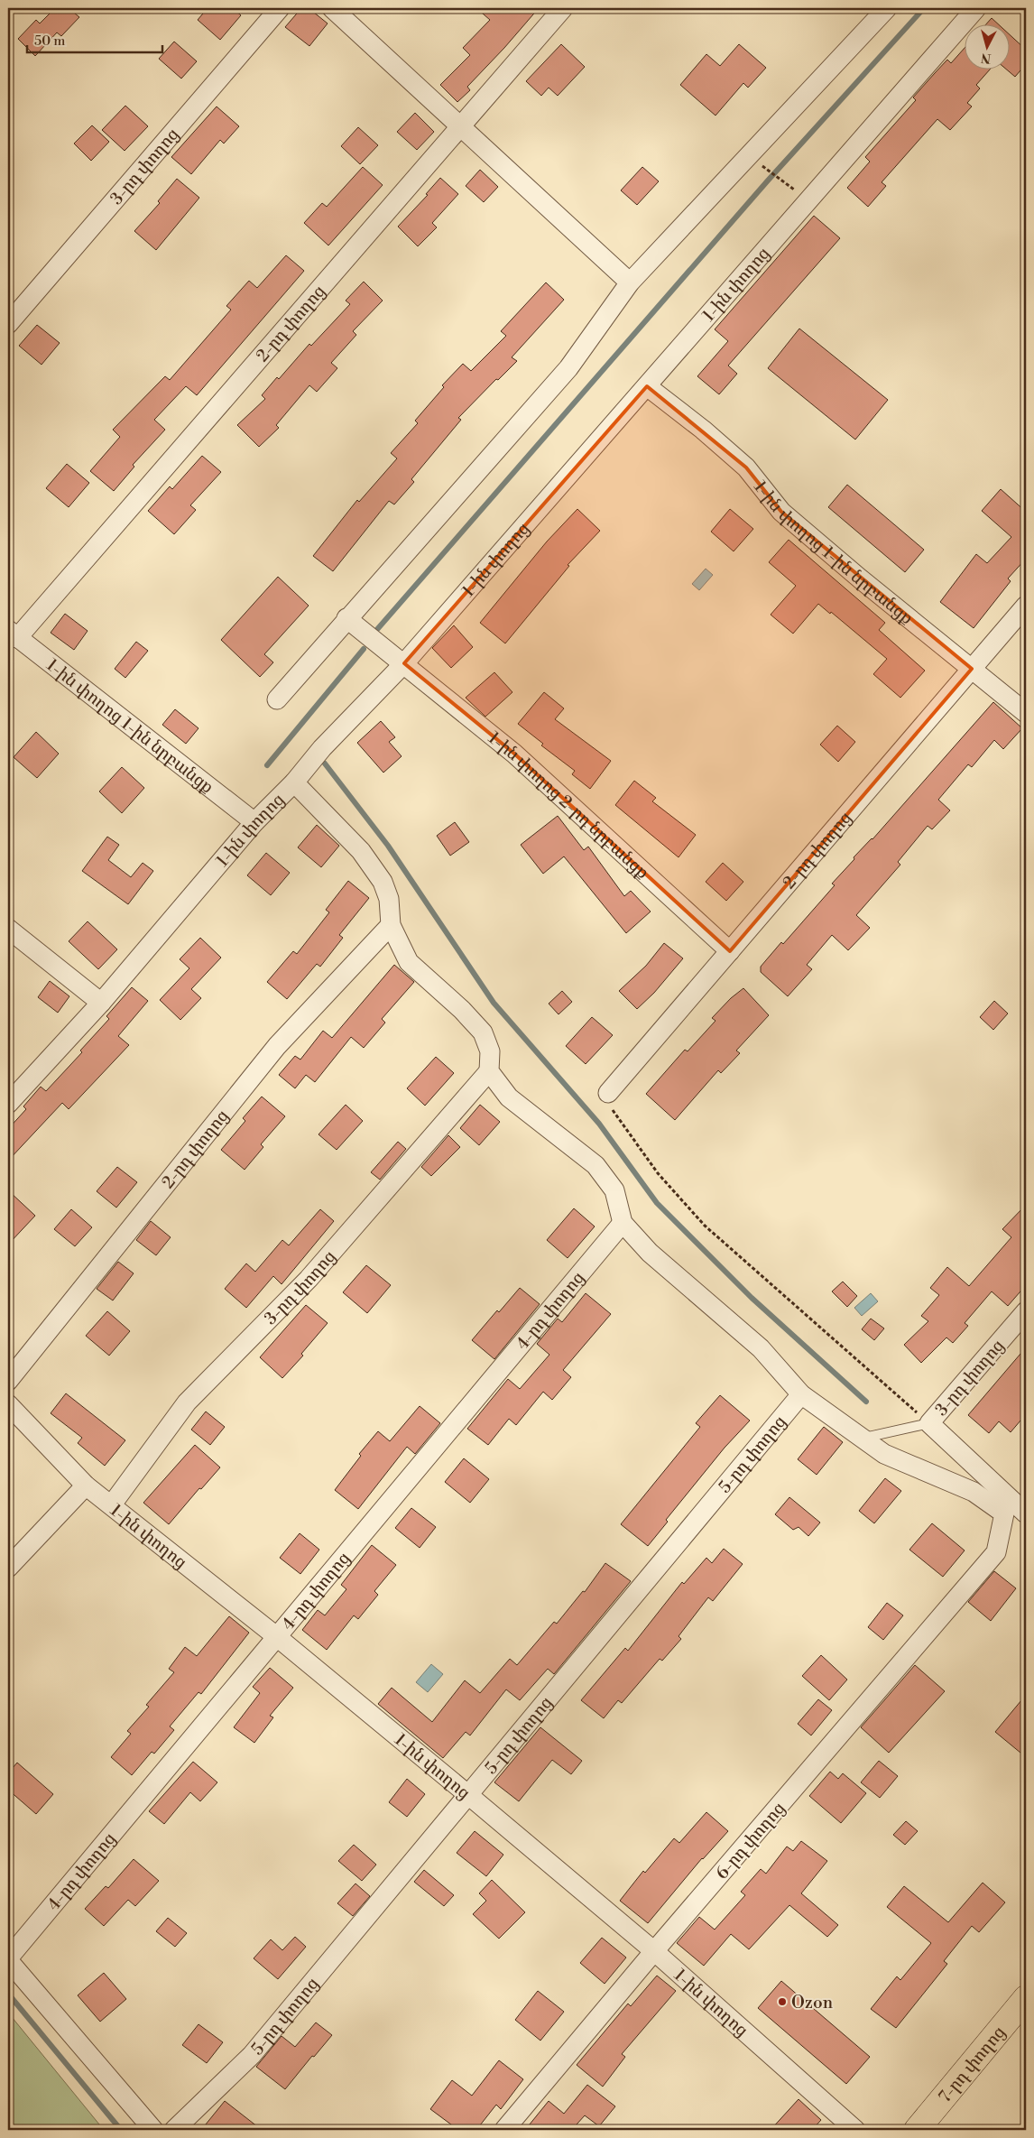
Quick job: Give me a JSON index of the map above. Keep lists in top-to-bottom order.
{
  "streets": {
    "main road": ["7-րդ փողոց"],
    "street": [
      "3-րդ փողոց",
      "1-ին փողոց",
      "2-րդ փողոց",
      "1-ին փողոց 1-ին նրբանցք",
      "1-ին փողոց 2-րդ նրբանցք",
      "4-րդ փողոց",
      "5-րդ փողոց",
      "6-րդ փողոց"
    ]
  },
  "crossings": [
    ["3-րդ փողոց", "1-ին փողոց"],
    ["1-ին փողոց", "1-ին փողոց 1-ին նրբանցք"],
    ["1-ին փողոց", "1-ին փողոց 2-րդ նրբանցք"],
    ["1-ին փողոց", "4-րդ փողոց"],
    ["1-ին փողոց", "5-րդ փողոց"],
    ["1-ին փողոց", "6-րդ փողոց"],
    ["2-րդ փողոց", "1-ին փողոց 1-ին նրբանցք"],
    ["2-րդ փողոց", "1-ին փողոց 2-րդ նրբանցք"]
  ],
  "places": ["Ozon"],
  "scale_bar": "50 m",
  "north": "bottom"
}
